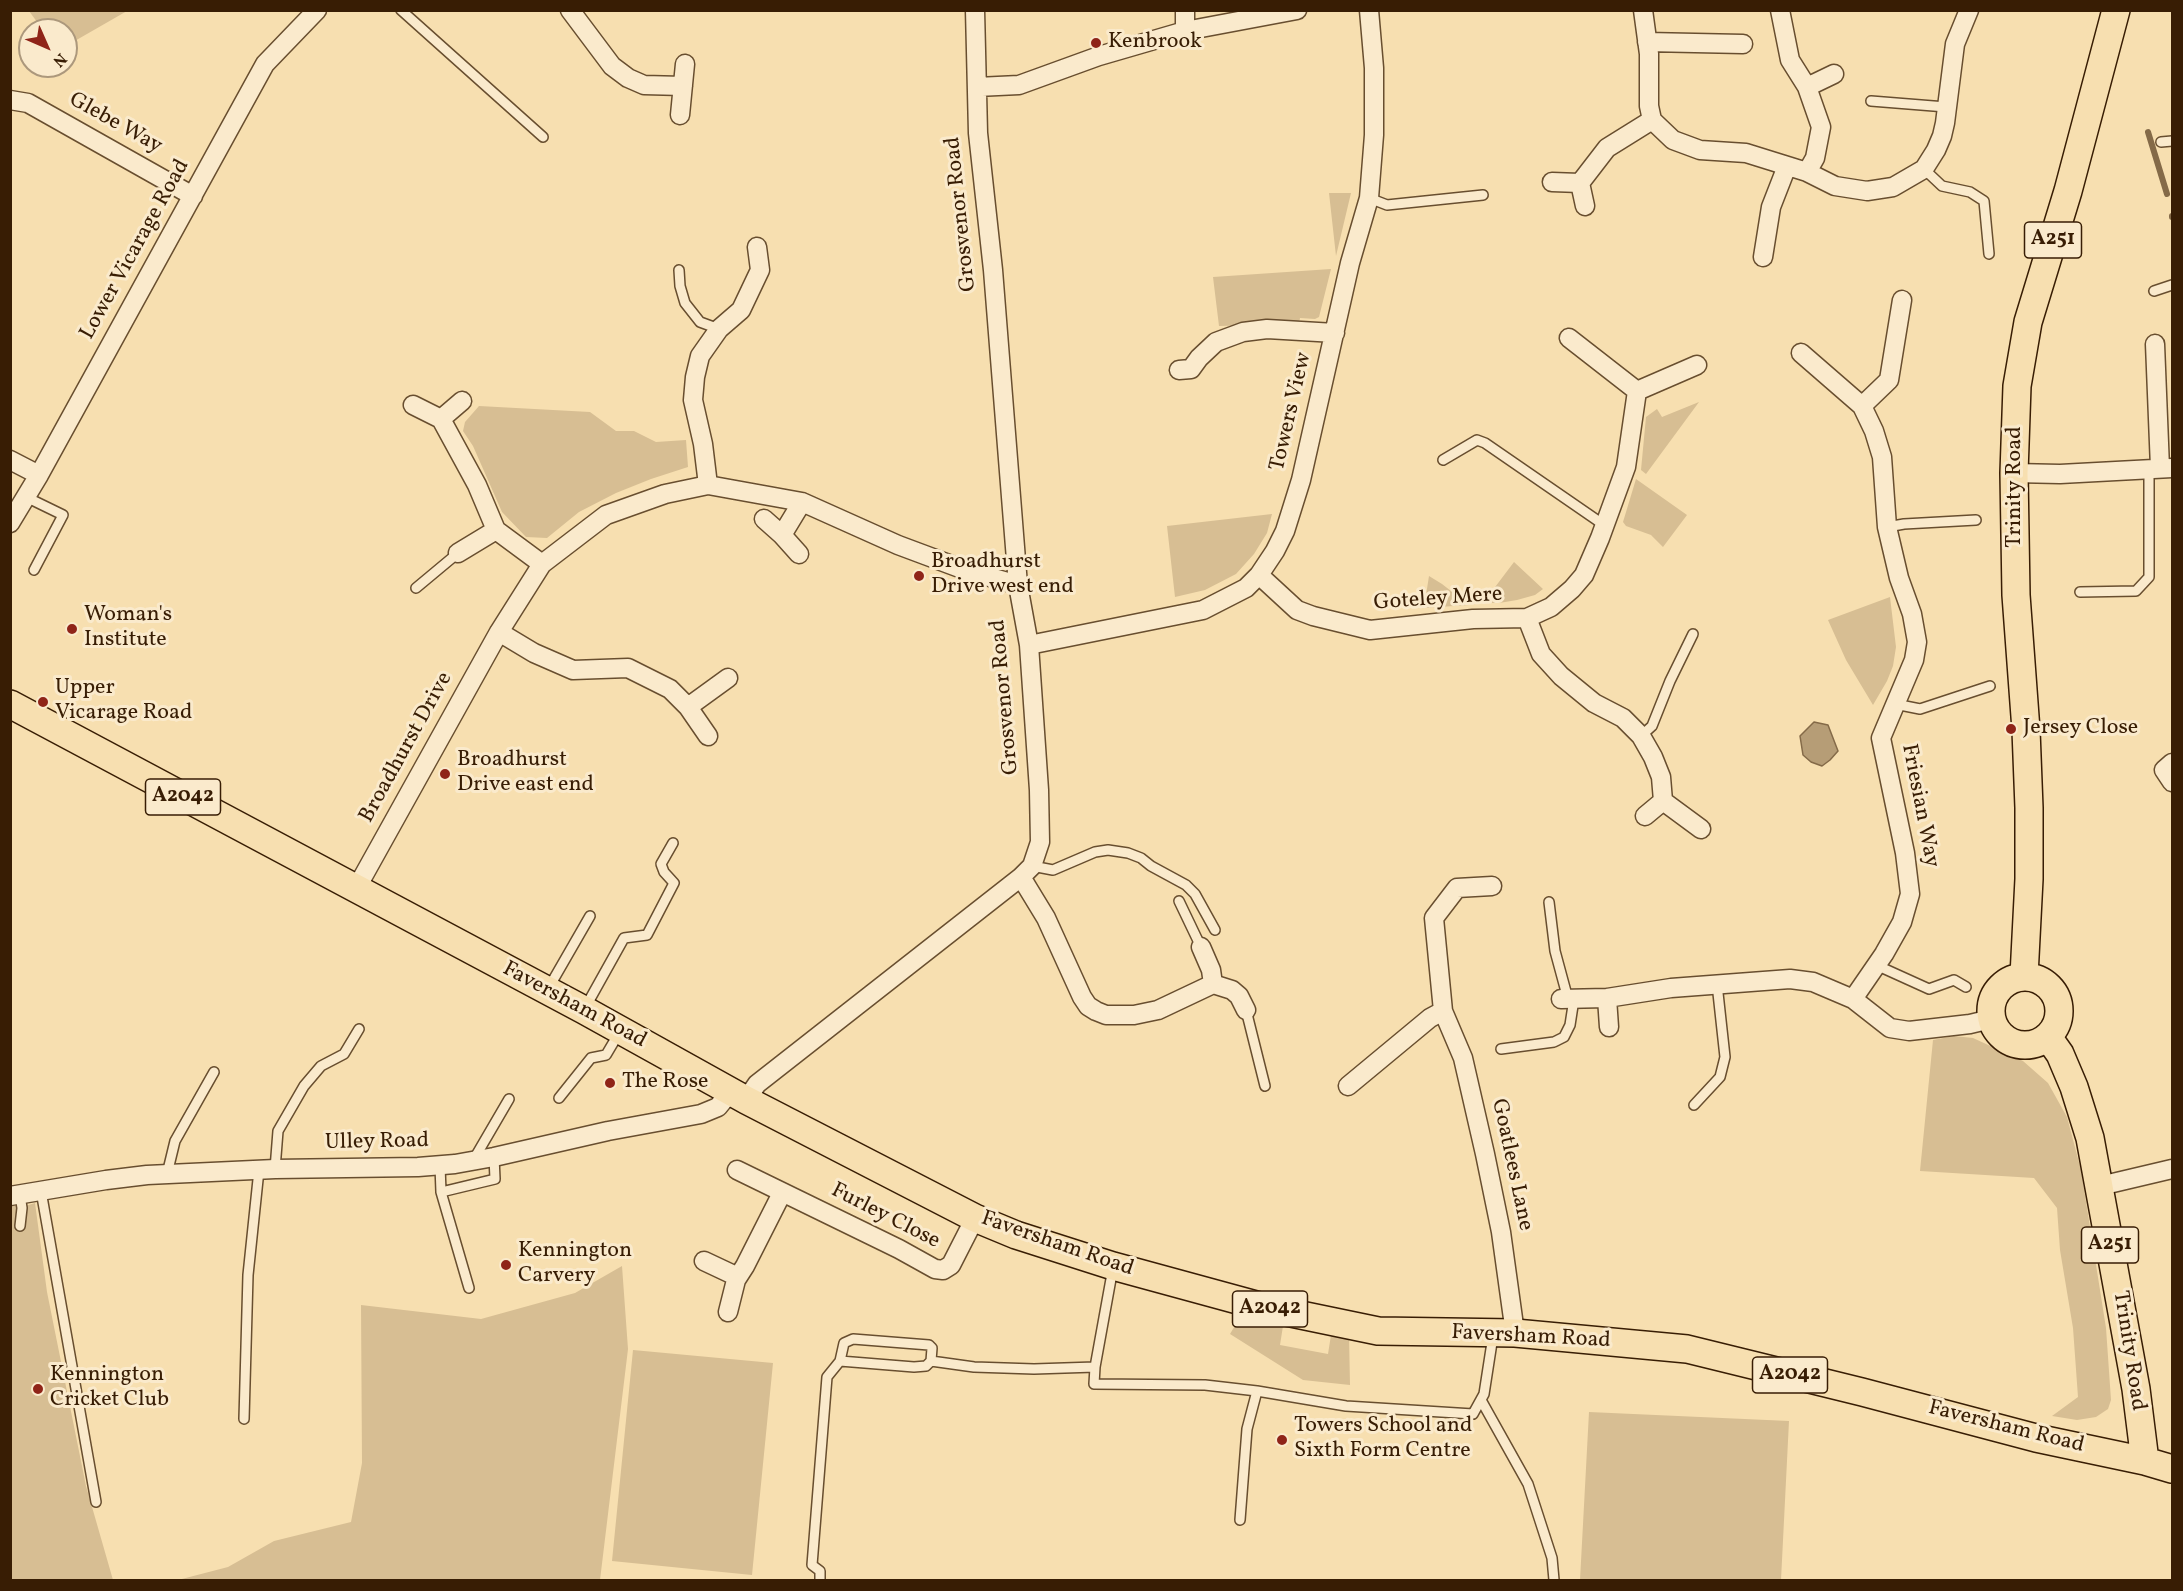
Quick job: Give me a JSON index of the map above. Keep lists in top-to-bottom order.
{
  "streets": {
    "main road": [
      "A251",
      "Trinity Road",
      "A2042",
      "Faversham Road"
    ],
    "street": [
      "Glebe Way",
      "Grosvenor Road",
      "Lower Vicarage Road",
      "Towers View",
      "Goteley Mere",
      "Broadhurst Drive",
      "Friesian Way",
      "Ulley Road",
      "Goatlees Lane",
      "Furley Close"
    ]
  },
  "crossings": [
    ["Glebe Way", "Lower Vicarage Road"],
    ["Grosvenor Road", "Towers View"],
    ["Grosvenor Road", "Broadhurst Drive"],
    ["Towers View", "Goteley Mere"],
    ["Trinity Road", "Faversham Road"],
    ["Broadhurst Drive", "Faversham Road"],
    ["Faversham Road", "Ulley Road"],
    ["Faversham Road", "Goatlees Lane"],
    ["Faversham Road", "Furley Close"]
  ],
  "places": [
    "Kenbrook",
    "Broadhurst Drive west end",
    "Woman's Institute",
    "Upper Vicarage Road",
    "Jersey Close",
    "Broadhurst Drive east end",
    "The Rose",
    "Kennington Carvery",
    "Kennington Cricket Club",
    "Towers School and Sixth Form Centre"
  ],
  "north": "bottom right"
}
